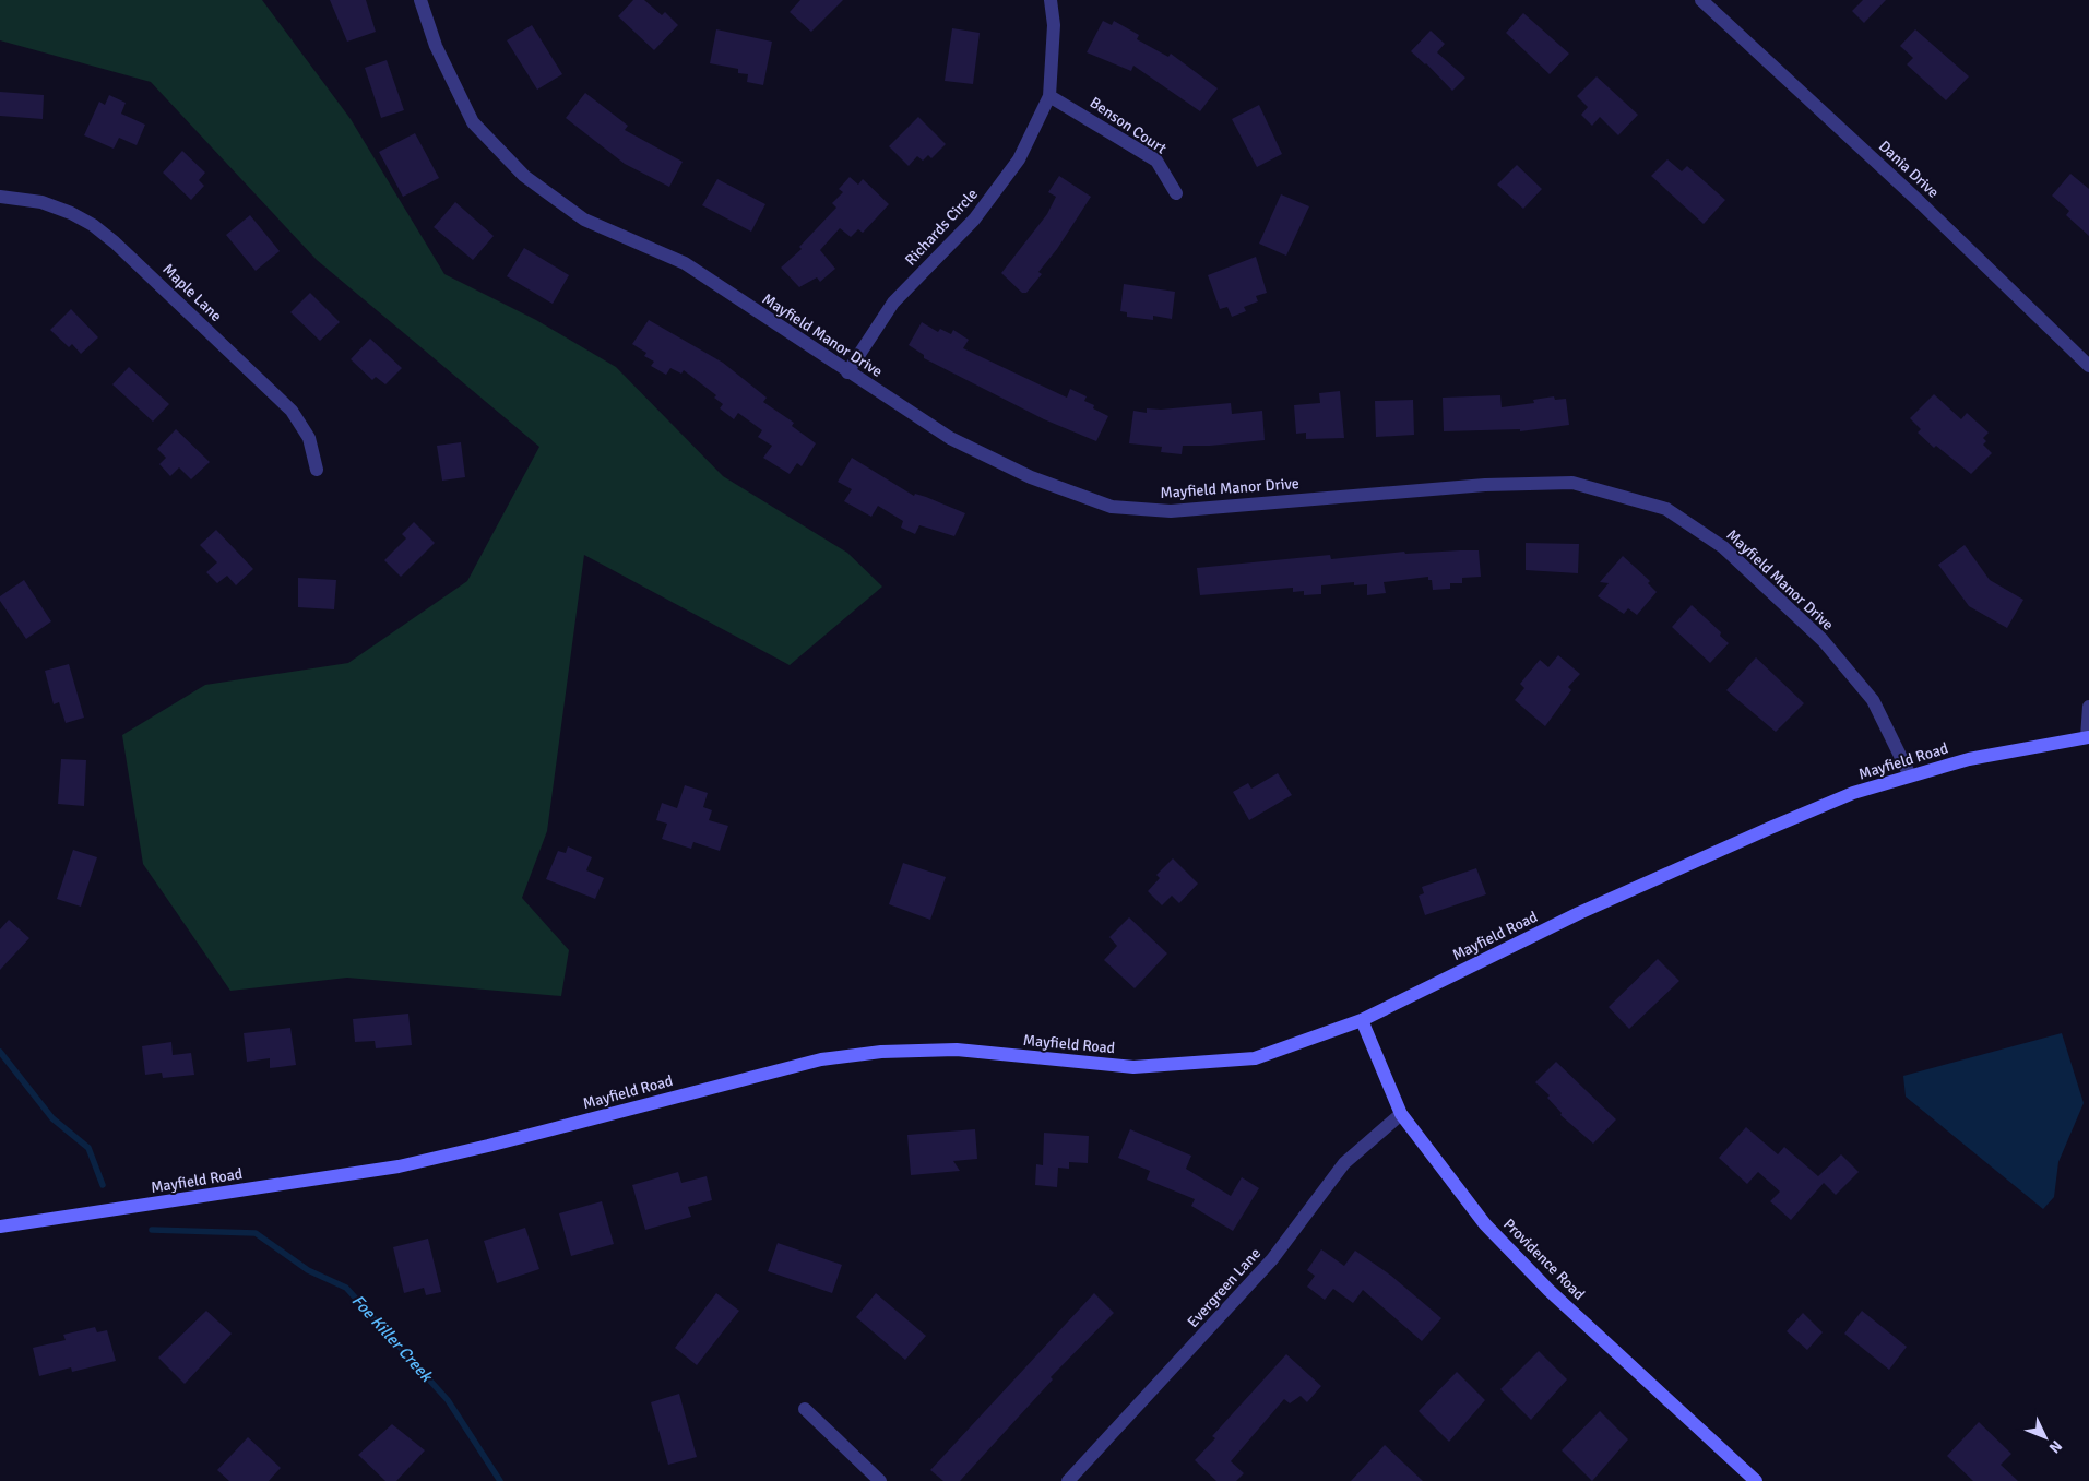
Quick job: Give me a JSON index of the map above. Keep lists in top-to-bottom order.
{
  "streets": {
    "street": [
      "Benson Court",
      "Dania Drive",
      "Richards Circle",
      "Maple Lane",
      "Mayfield Manor Drive",
      "Mayfield Road",
      "Providence Road",
      "Evergreen Lane"
    ]
  },
  "crossings": [
    ["Benson Court", "Richards Circle"],
    ["Richards Circle", "Mayfield Manor Drive"],
    ["Mayfield Manor Drive", "Mayfield Road"],
    ["Mayfield Road", "Providence Road"],
    ["Providence Road", "Evergreen Lane"]
  ],
  "water": ["Foe Killer Creek"],
  "north": "bottom right"
}
